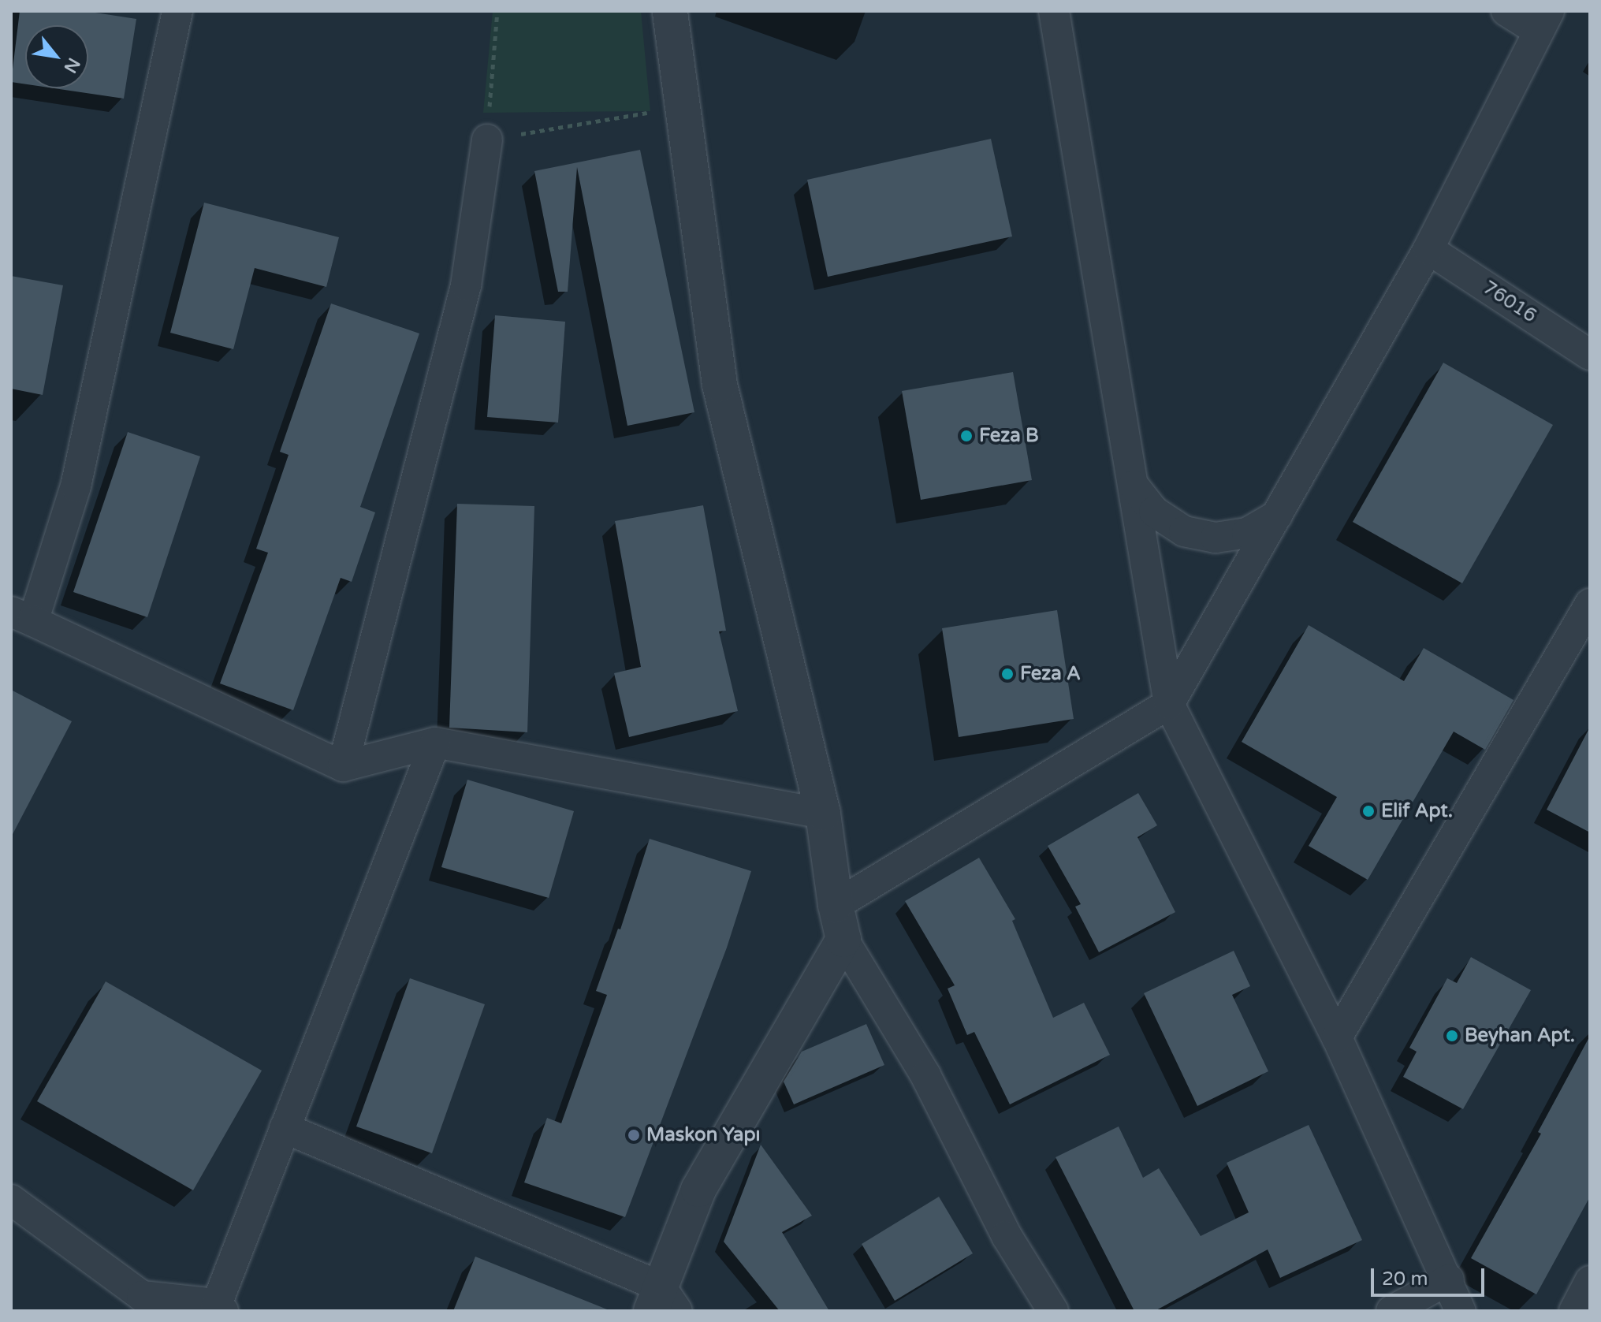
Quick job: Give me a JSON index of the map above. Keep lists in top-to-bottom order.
{
  "streets": {
    "street": ["76016"]
  },
  "places": [
    "Feza B",
    "Feza A",
    "Elif Apt.",
    "Beyhan Apt.",
    "Maskon Yapı"
  ],
  "scale_bar": "20 m",
  "north": "bottom right"
}
